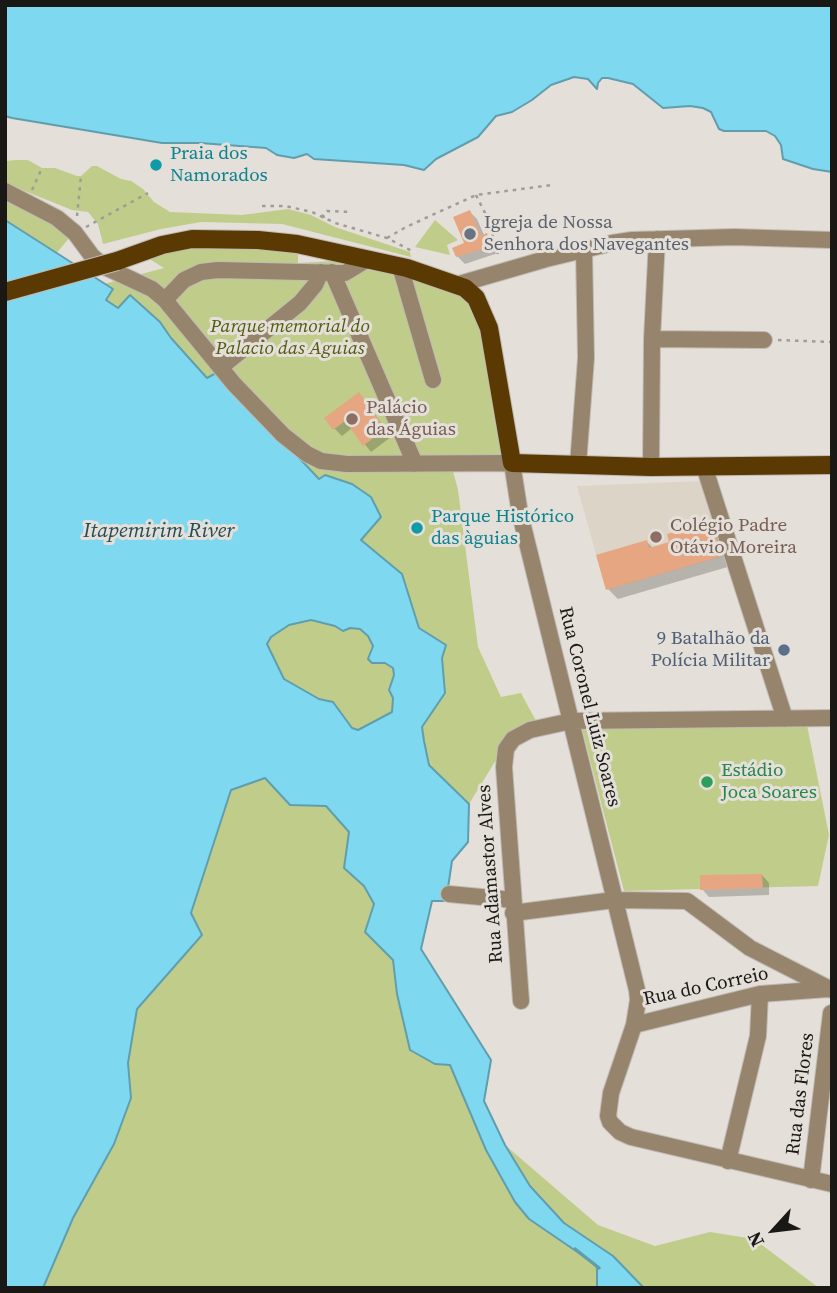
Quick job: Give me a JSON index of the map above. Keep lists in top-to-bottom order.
{
  "streets": {
    "main road": ["Rua Coronel Luiz Soares"],
    "street": ["Rua Adamastor Alves", "Rua do Correio", "Rua das Flores"]
  },
  "crossings": [
    ["Rua Coronel Luiz Soares", "Rua Adamastor Alves"],
    ["Rua Coronel Luiz Soares", "Rua do Correio"],
    ["Rua do Correio", "Rua das Flores"]
  ],
  "water": ["Itapemirim River"],
  "parks": ["Parque memorial do Palacio das Aguias"],
  "places": [
    "Praia dos Namorados",
    "Igreja de Nossa Senhora dos Navegantes",
    "Palácio das Águias",
    "Parque Histórico das àguias",
    "Colégio Padre Otávio Moreira",
    "9 Batalhão da Polícia Militar",
    "Estádio Joca Soares"
  ],
  "north": "bottom left"
}
